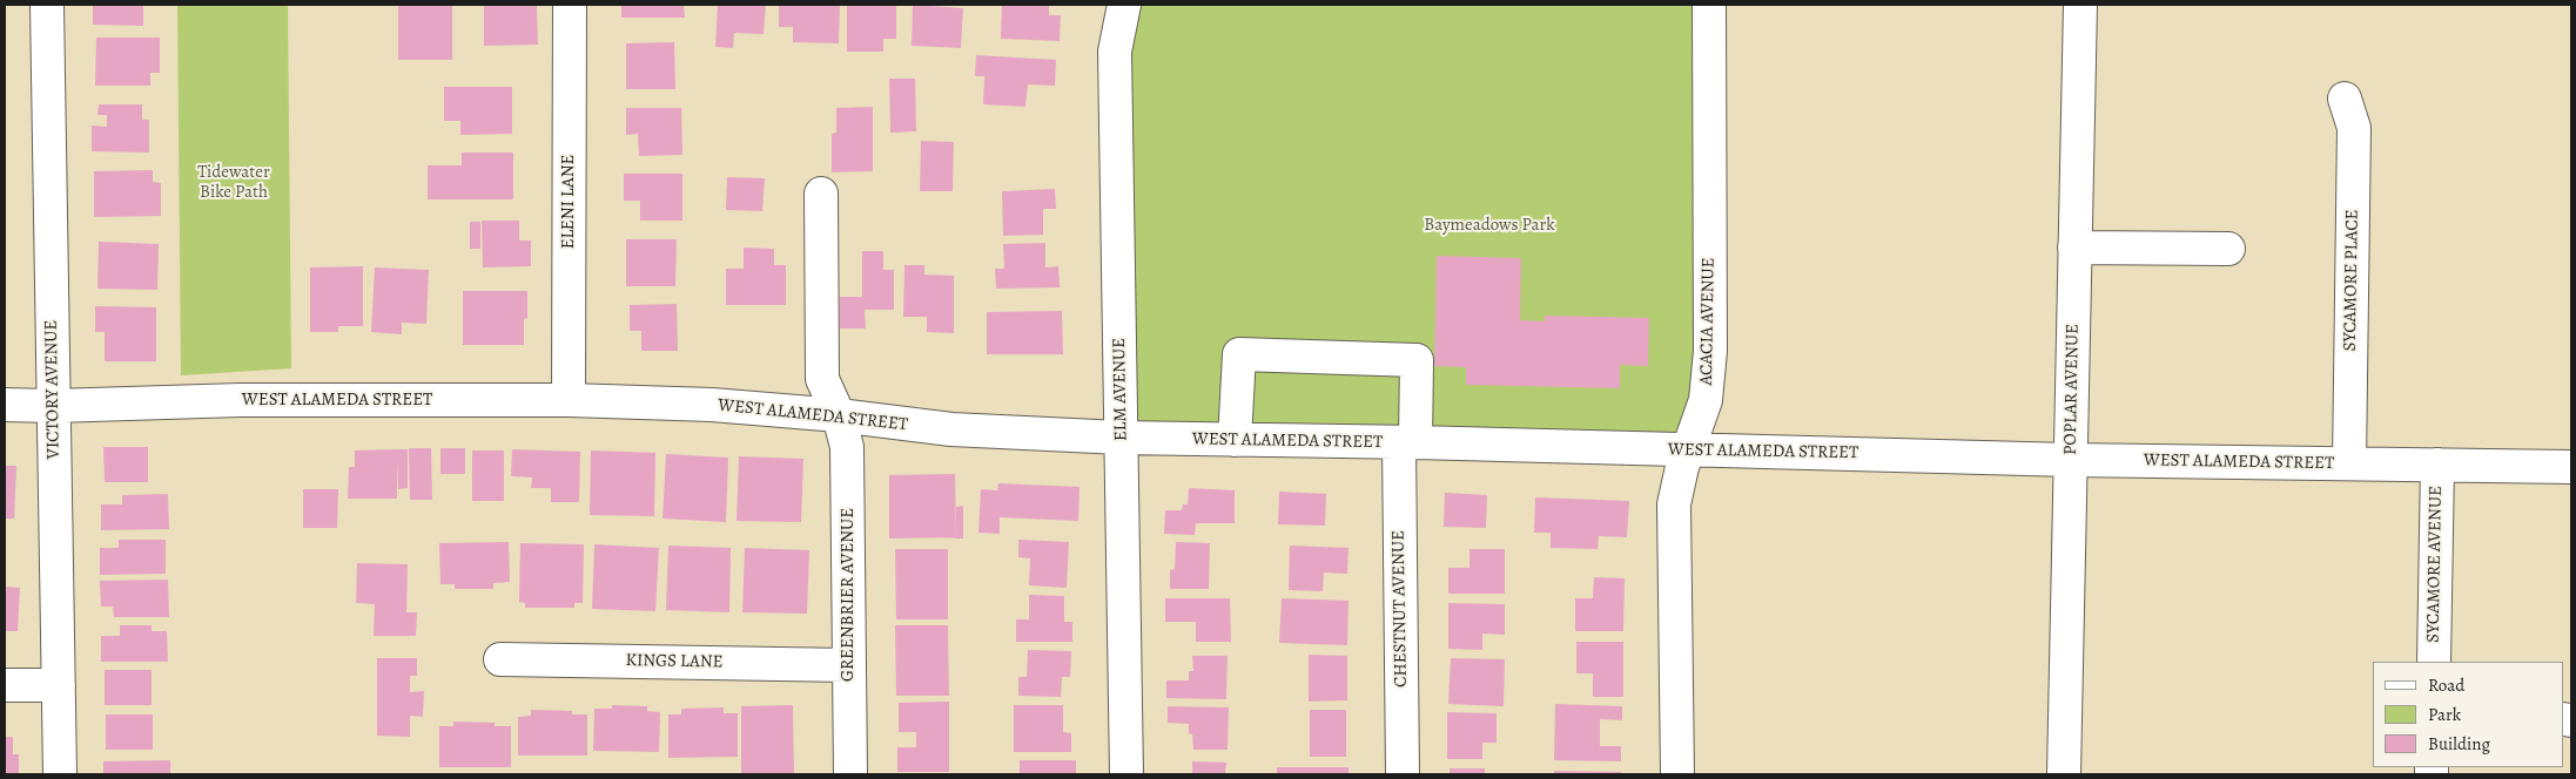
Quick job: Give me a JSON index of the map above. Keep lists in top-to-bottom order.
{
  "streets": {
    "street": [
      "ELENI LANE",
      "SYCAMORE PLACE",
      "ACACIA AVENUE",
      "VICTORY AVENUE",
      "ELM AVENUE",
      "POPLAR AVENUE",
      "WEST ALAMEDA STREET",
      "SYCAMORE AVENUE",
      "GREENBRIER AVENUE",
      "CHESTNUT AVENUE",
      "KINGS LANE"
    ]
  },
  "crossings": [
    ["ELENI LANE", "WEST ALAMEDA STREET"],
    ["SYCAMORE PLACE", "WEST ALAMEDA STREET"],
    ["ACACIA AVENUE", "WEST ALAMEDA STREET"],
    ["VICTORY AVENUE", "WEST ALAMEDA STREET"],
    ["ELM AVENUE", "WEST ALAMEDA STREET"],
    ["POPLAR AVENUE", "WEST ALAMEDA STREET"],
    ["WEST ALAMEDA STREET", "SYCAMORE AVENUE"],
    ["WEST ALAMEDA STREET", "GREENBRIER AVENUE"],
    ["WEST ALAMEDA STREET", "CHESTNUT AVENUE"],
    ["GREENBRIER AVENUE", "KINGS LANE"]
  ],
  "parks": ["Tidewater Bike Path", "Baymeadows Park"],
  "legend": ["Road", "Park", "Building"]
}
